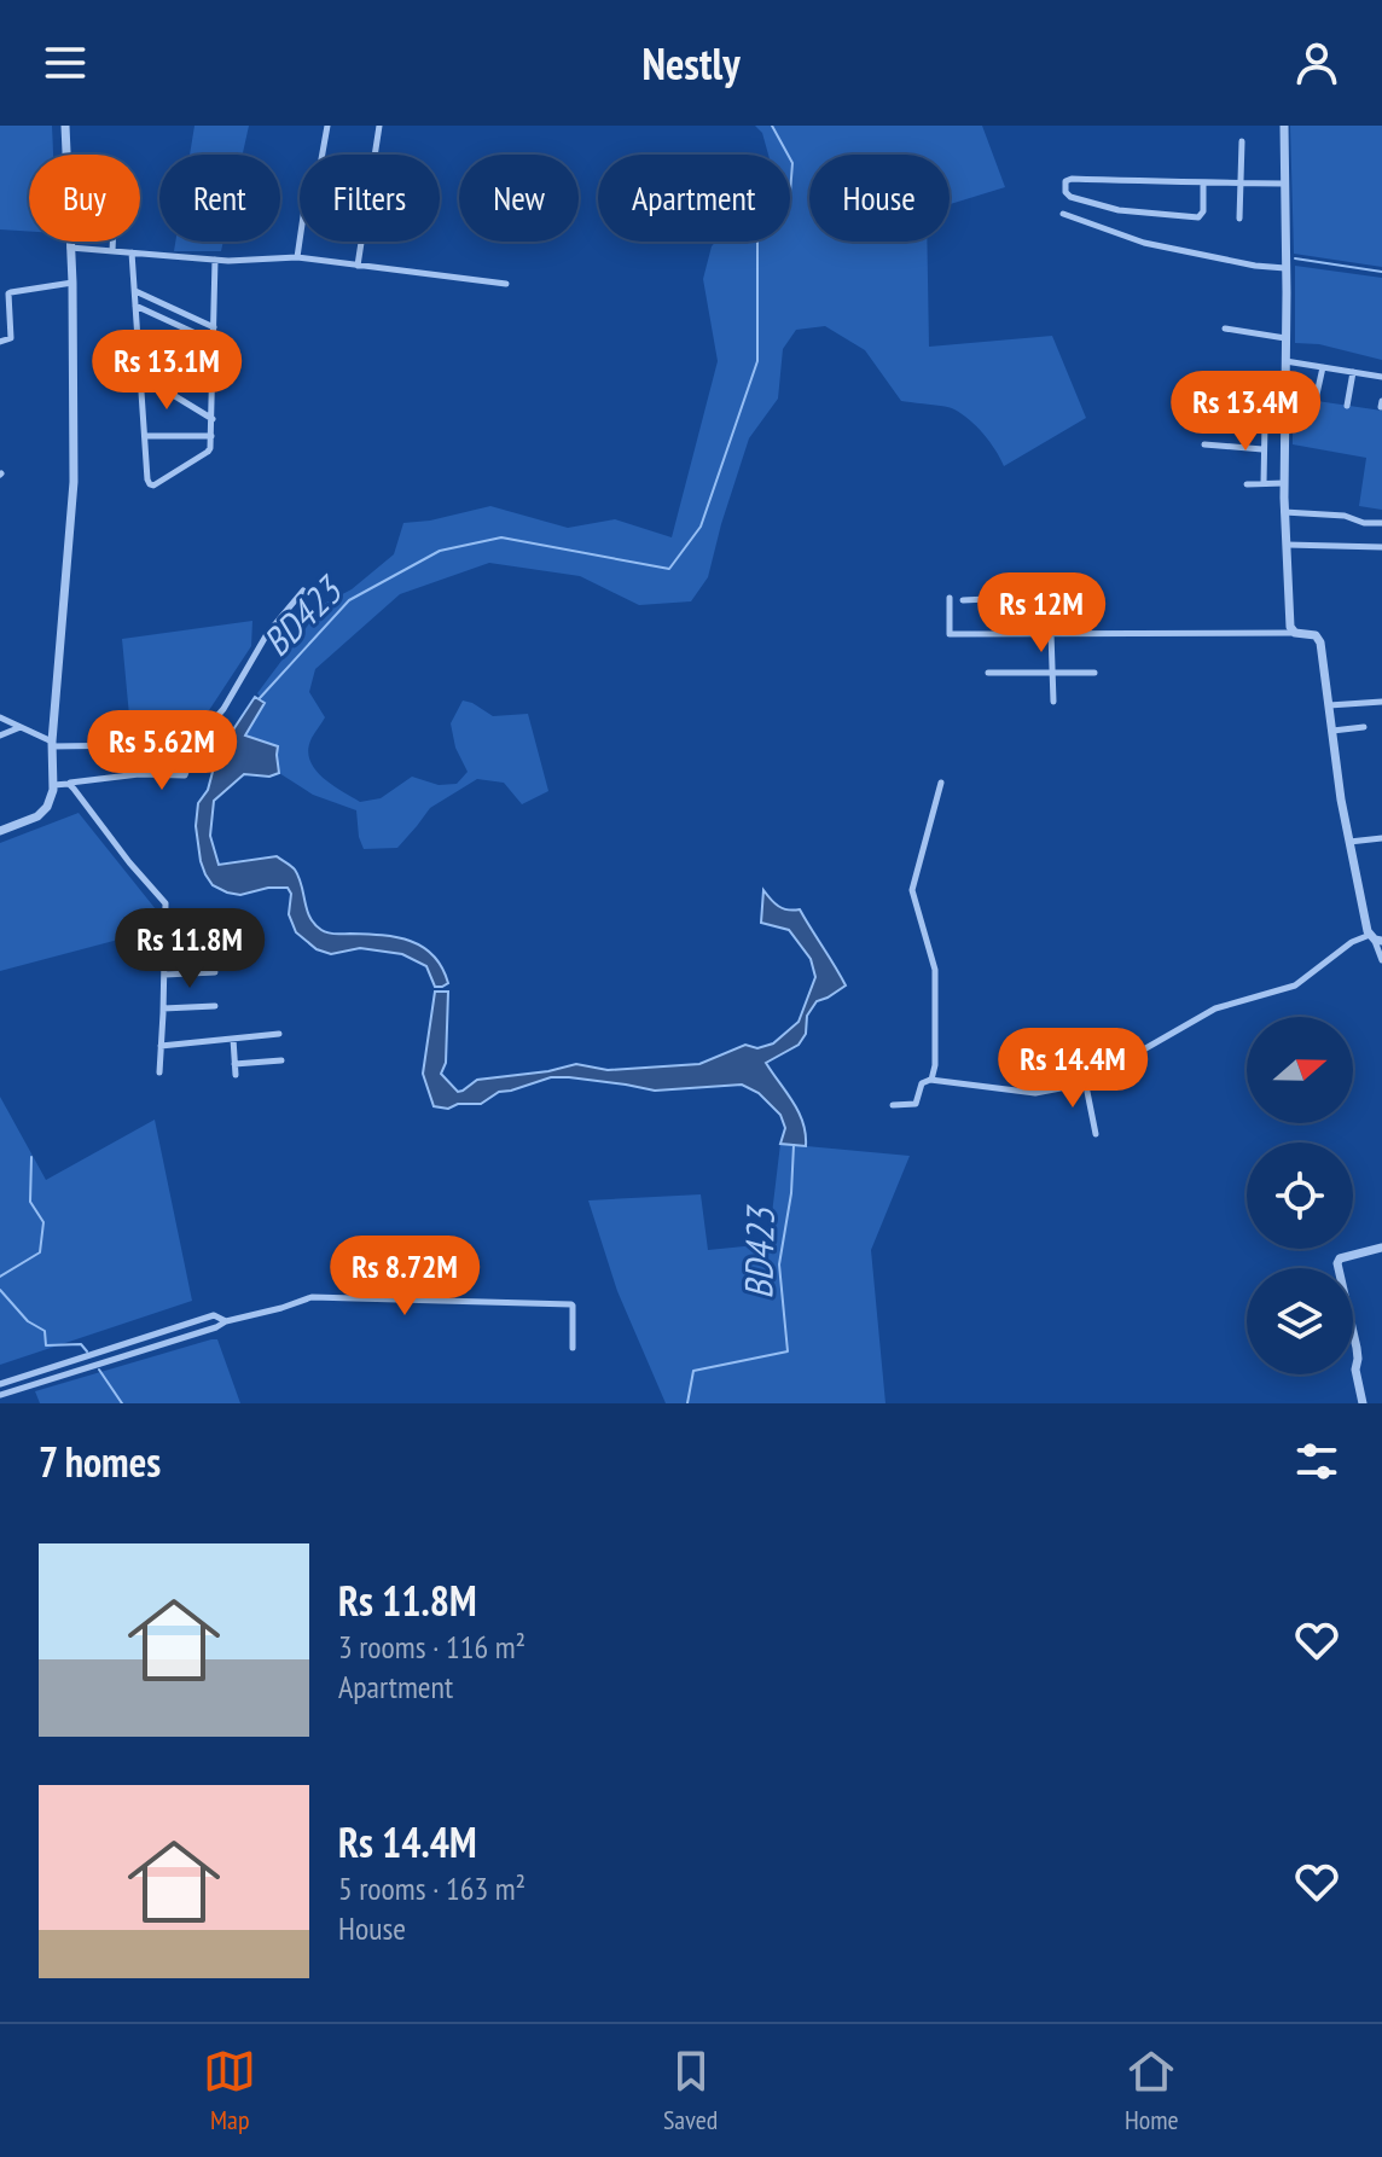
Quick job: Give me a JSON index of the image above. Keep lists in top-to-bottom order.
{
  "water": ["BD423"],
  "north": "right",
  "page": {
    "header": "Nestly",
    "chip": [
      "Buy",
      "Rent",
      "Filters",
      "New",
      "Apartment",
      "House"
    ],
    "price": [
      "Rs 13.1M",
      "Rs 13.4M",
      "Rs 12M",
      "Rs 5.62M",
      "Rs 11.8M",
      "Rs 14.4M",
      "Rs 8.72M"
    ],
    "heading": "7 homes",
    "list": [
      {
        "name": "Rs 11.8M",
        "note": "3 rooms · 116 m² · Apartment"
      },
      {
        "name": "Rs 14.4M",
        "note": "5 rooms · 163 m² · House"
      }
    ],
    "tabs": ["Map", "Saved", "Home"]
  }
}
